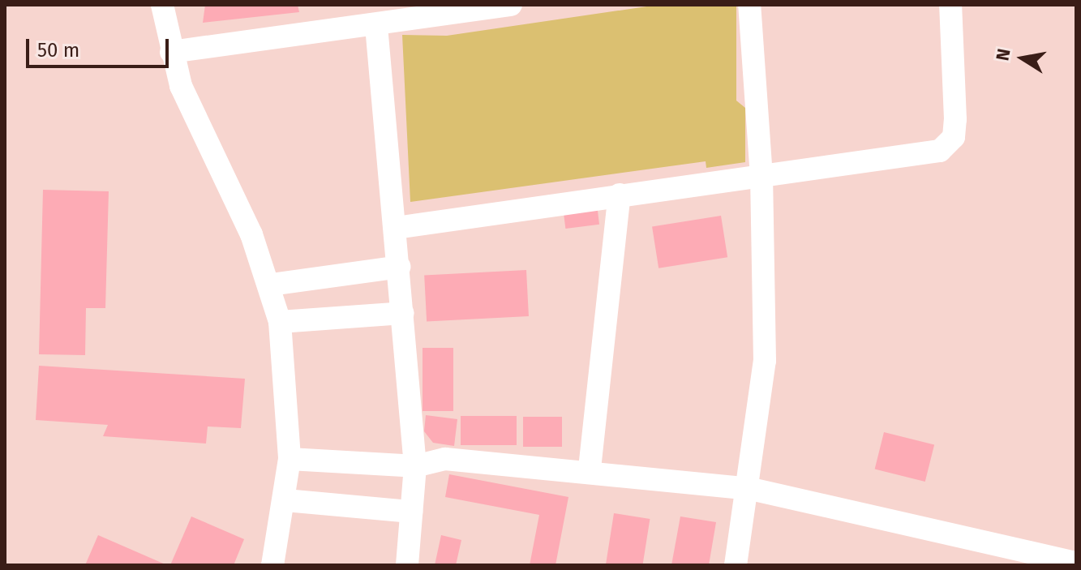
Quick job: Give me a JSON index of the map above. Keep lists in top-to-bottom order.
{
  "scale_bar": "50 m",
  "north": "left"
}
